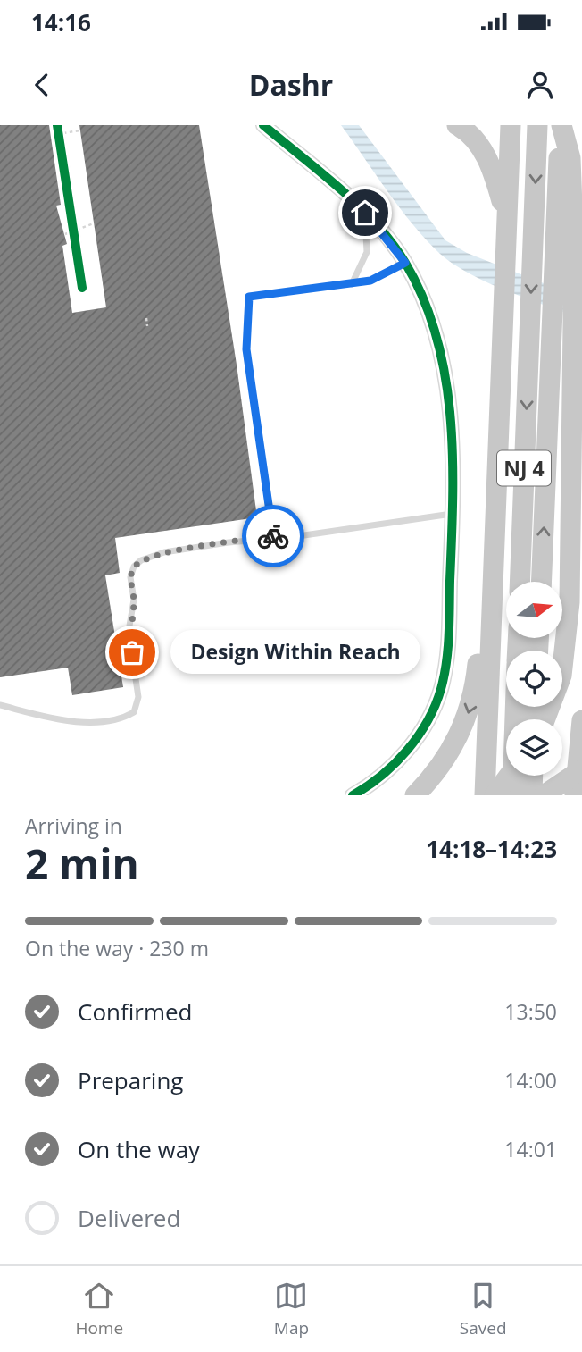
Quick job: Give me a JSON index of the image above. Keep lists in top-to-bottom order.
{
  "streets": {
    "highway": ["NJ 4"]
  },
  "places": ["Design Within Reach"],
  "north": "right",
  "page": {
    "status": "14:16",
    "header": "Dashr",
    "bubble": "Design Within Reach",
    "heading": ["2 min", "Arriving in", "14:18–14:23"],
    "bar": "On the way · 230 m",
    "list": [
      ["Confirmed", "13:50"],
      ["Preparing", "14:00"],
      ["On the way", "14:01"],
      "Delivered"
    ],
    "tabs": ["Home", "Map", "Saved"]
  }
}
